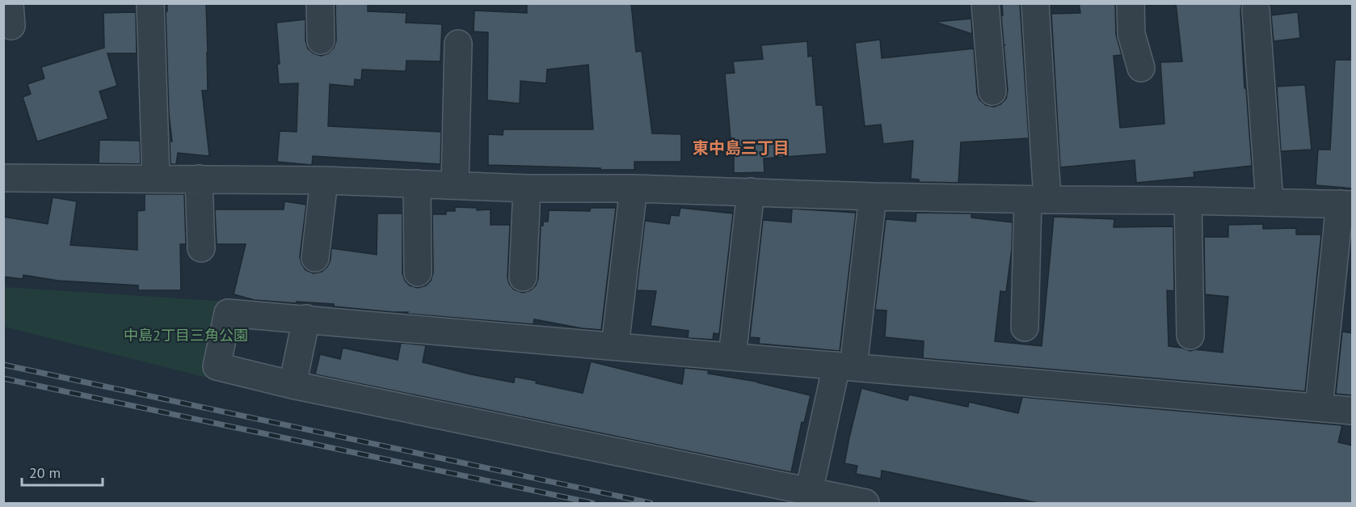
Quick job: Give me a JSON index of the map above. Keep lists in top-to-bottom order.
{
  "districts": ["東中島三丁目"],
  "parks": ["中島2丁目三角公園"],
  "scale_bar": "20 m"
}
